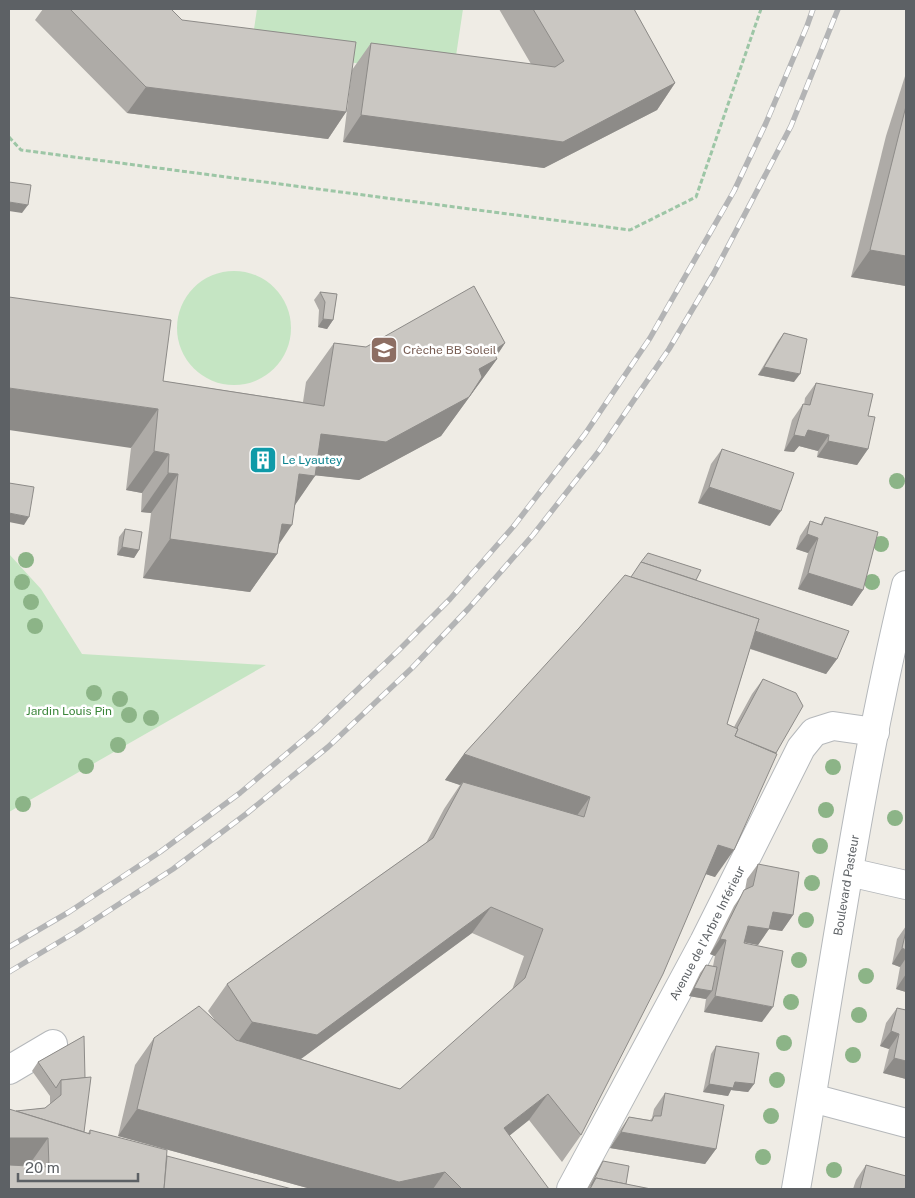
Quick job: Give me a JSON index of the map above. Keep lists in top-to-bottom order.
{
  "streets": {
    "street": ["Boulevard Pasteur", "Avenue de l'Arbre Inférieur"]
  },
  "crossings": [
    ["Boulevard Pasteur", "Avenue de l'Arbre Inférieur"]
  ],
  "parks": ["Jardin Louis Pin"],
  "places": {
    "school or university": ["Crèche BB Soleil"],
    "building": ["Le Lyautey"]
  },
  "scale_bar": "20 m"
}
